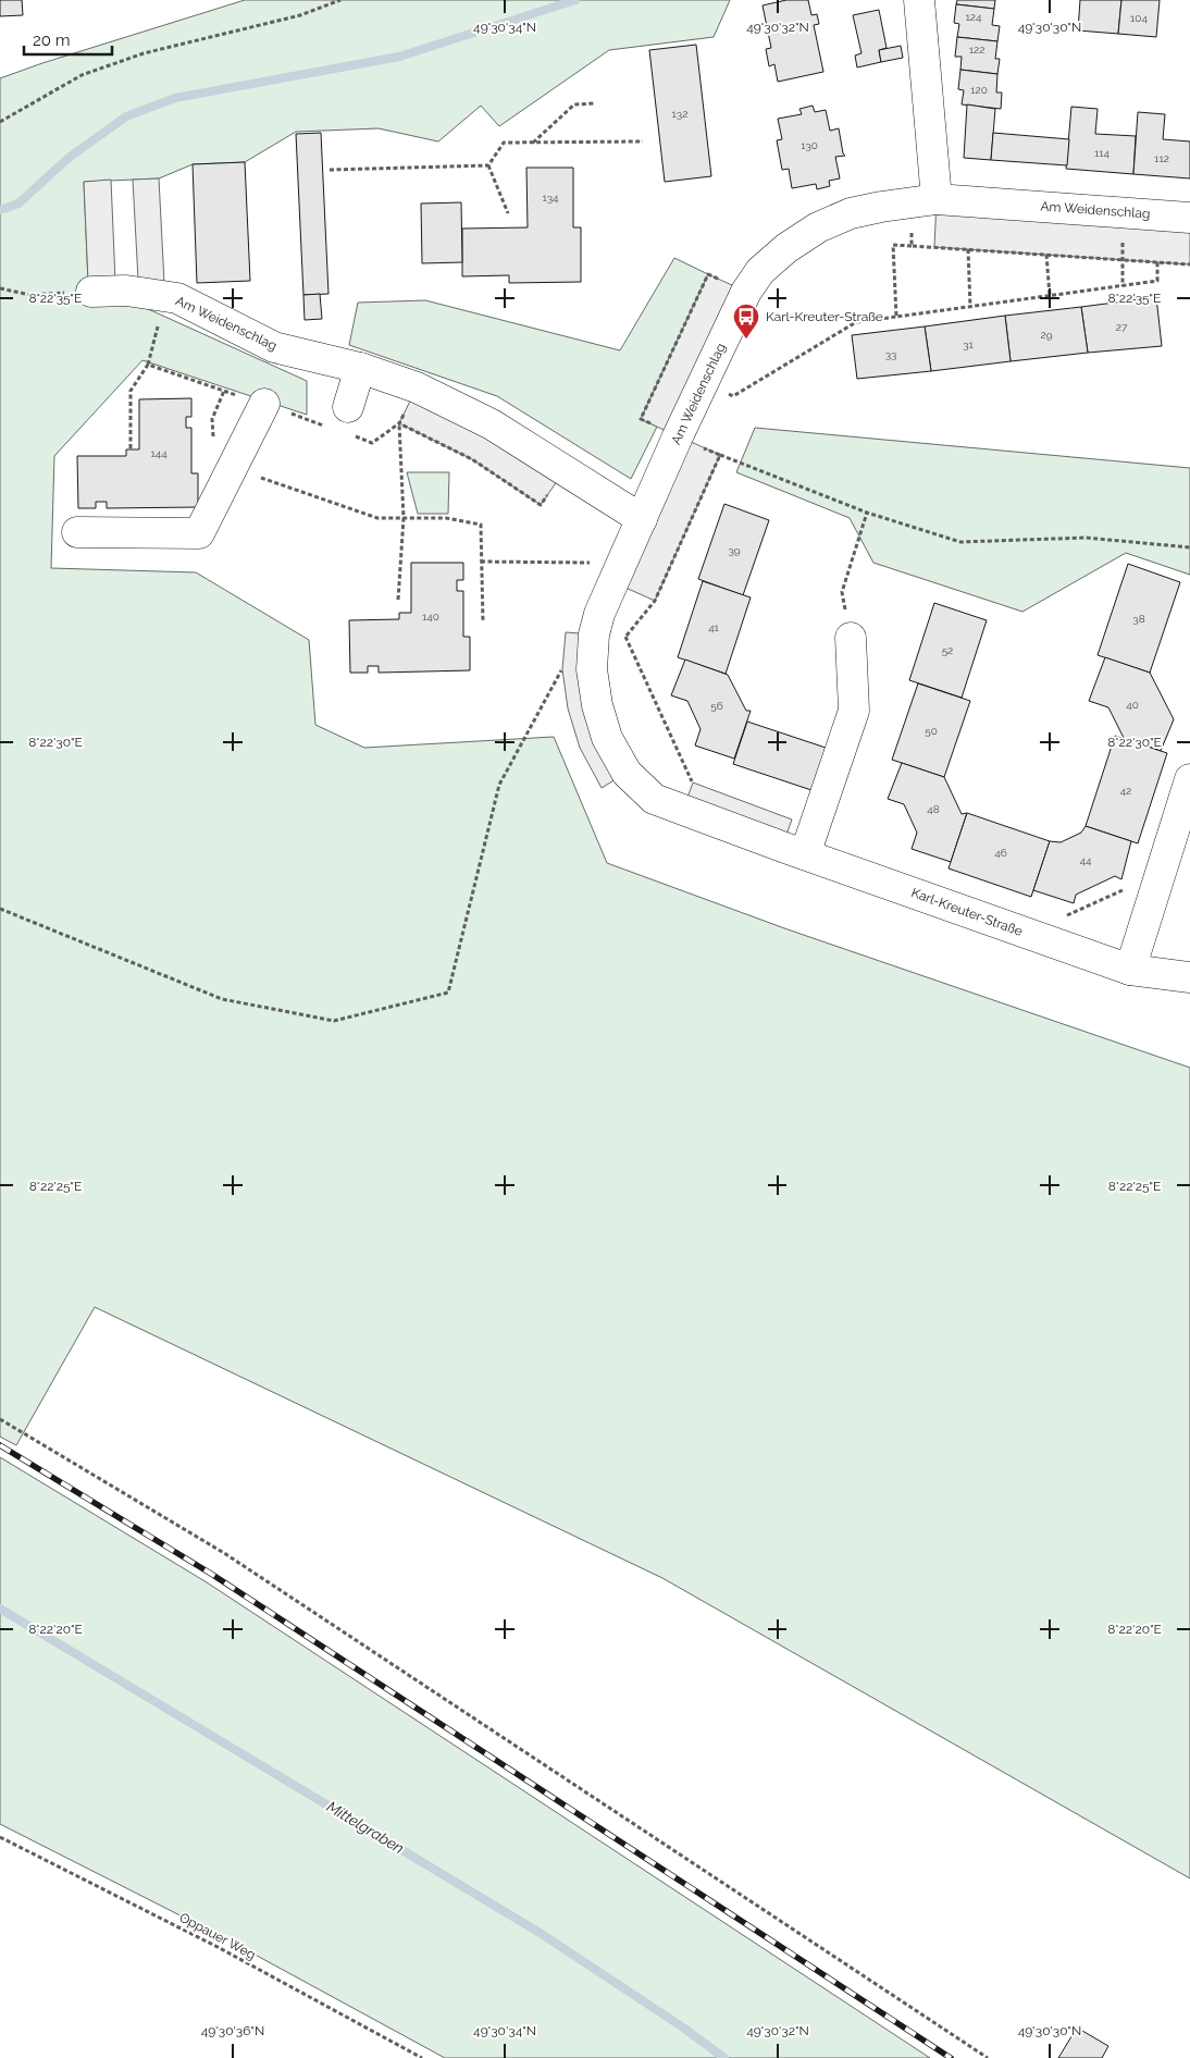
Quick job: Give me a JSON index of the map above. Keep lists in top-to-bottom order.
{
  "streets": {
    "street": ["Am Weidenschlag", "Karl-Kreuter-Straße"],
    "path": ["Oppauer Weg"]
  },
  "crossings": [
    ["Am Weidenschlag", "Karl-Kreuter-Straße"]
  ],
  "water": ["Mittelgraben"],
  "places": {
    "bus stop": ["Karl-Kreuter-Straße"]
  },
  "house_numbers": [
    "124",
    "104",
    "122",
    "120",
    "132",
    "130",
    "114",
    "112",
    "134",
    "27",
    "29",
    "31",
    "33",
    "144",
    "39",
    "140",
    "38",
    "41",
    "52",
    "40",
    "56",
    "50",
    "42",
    "48",
    "46",
    "44"
  ],
  "scale_bar": "20 m",
  "coordinates": [
    "49°30'34\"N",
    "49°30'32\"N",
    "49°30'30\"N",
    "8°22'35\"E",
    "8°22'30\"E",
    "8°22'25\"E",
    "8°22'20\"E",
    "49°30'36\"N"
  ]
}
